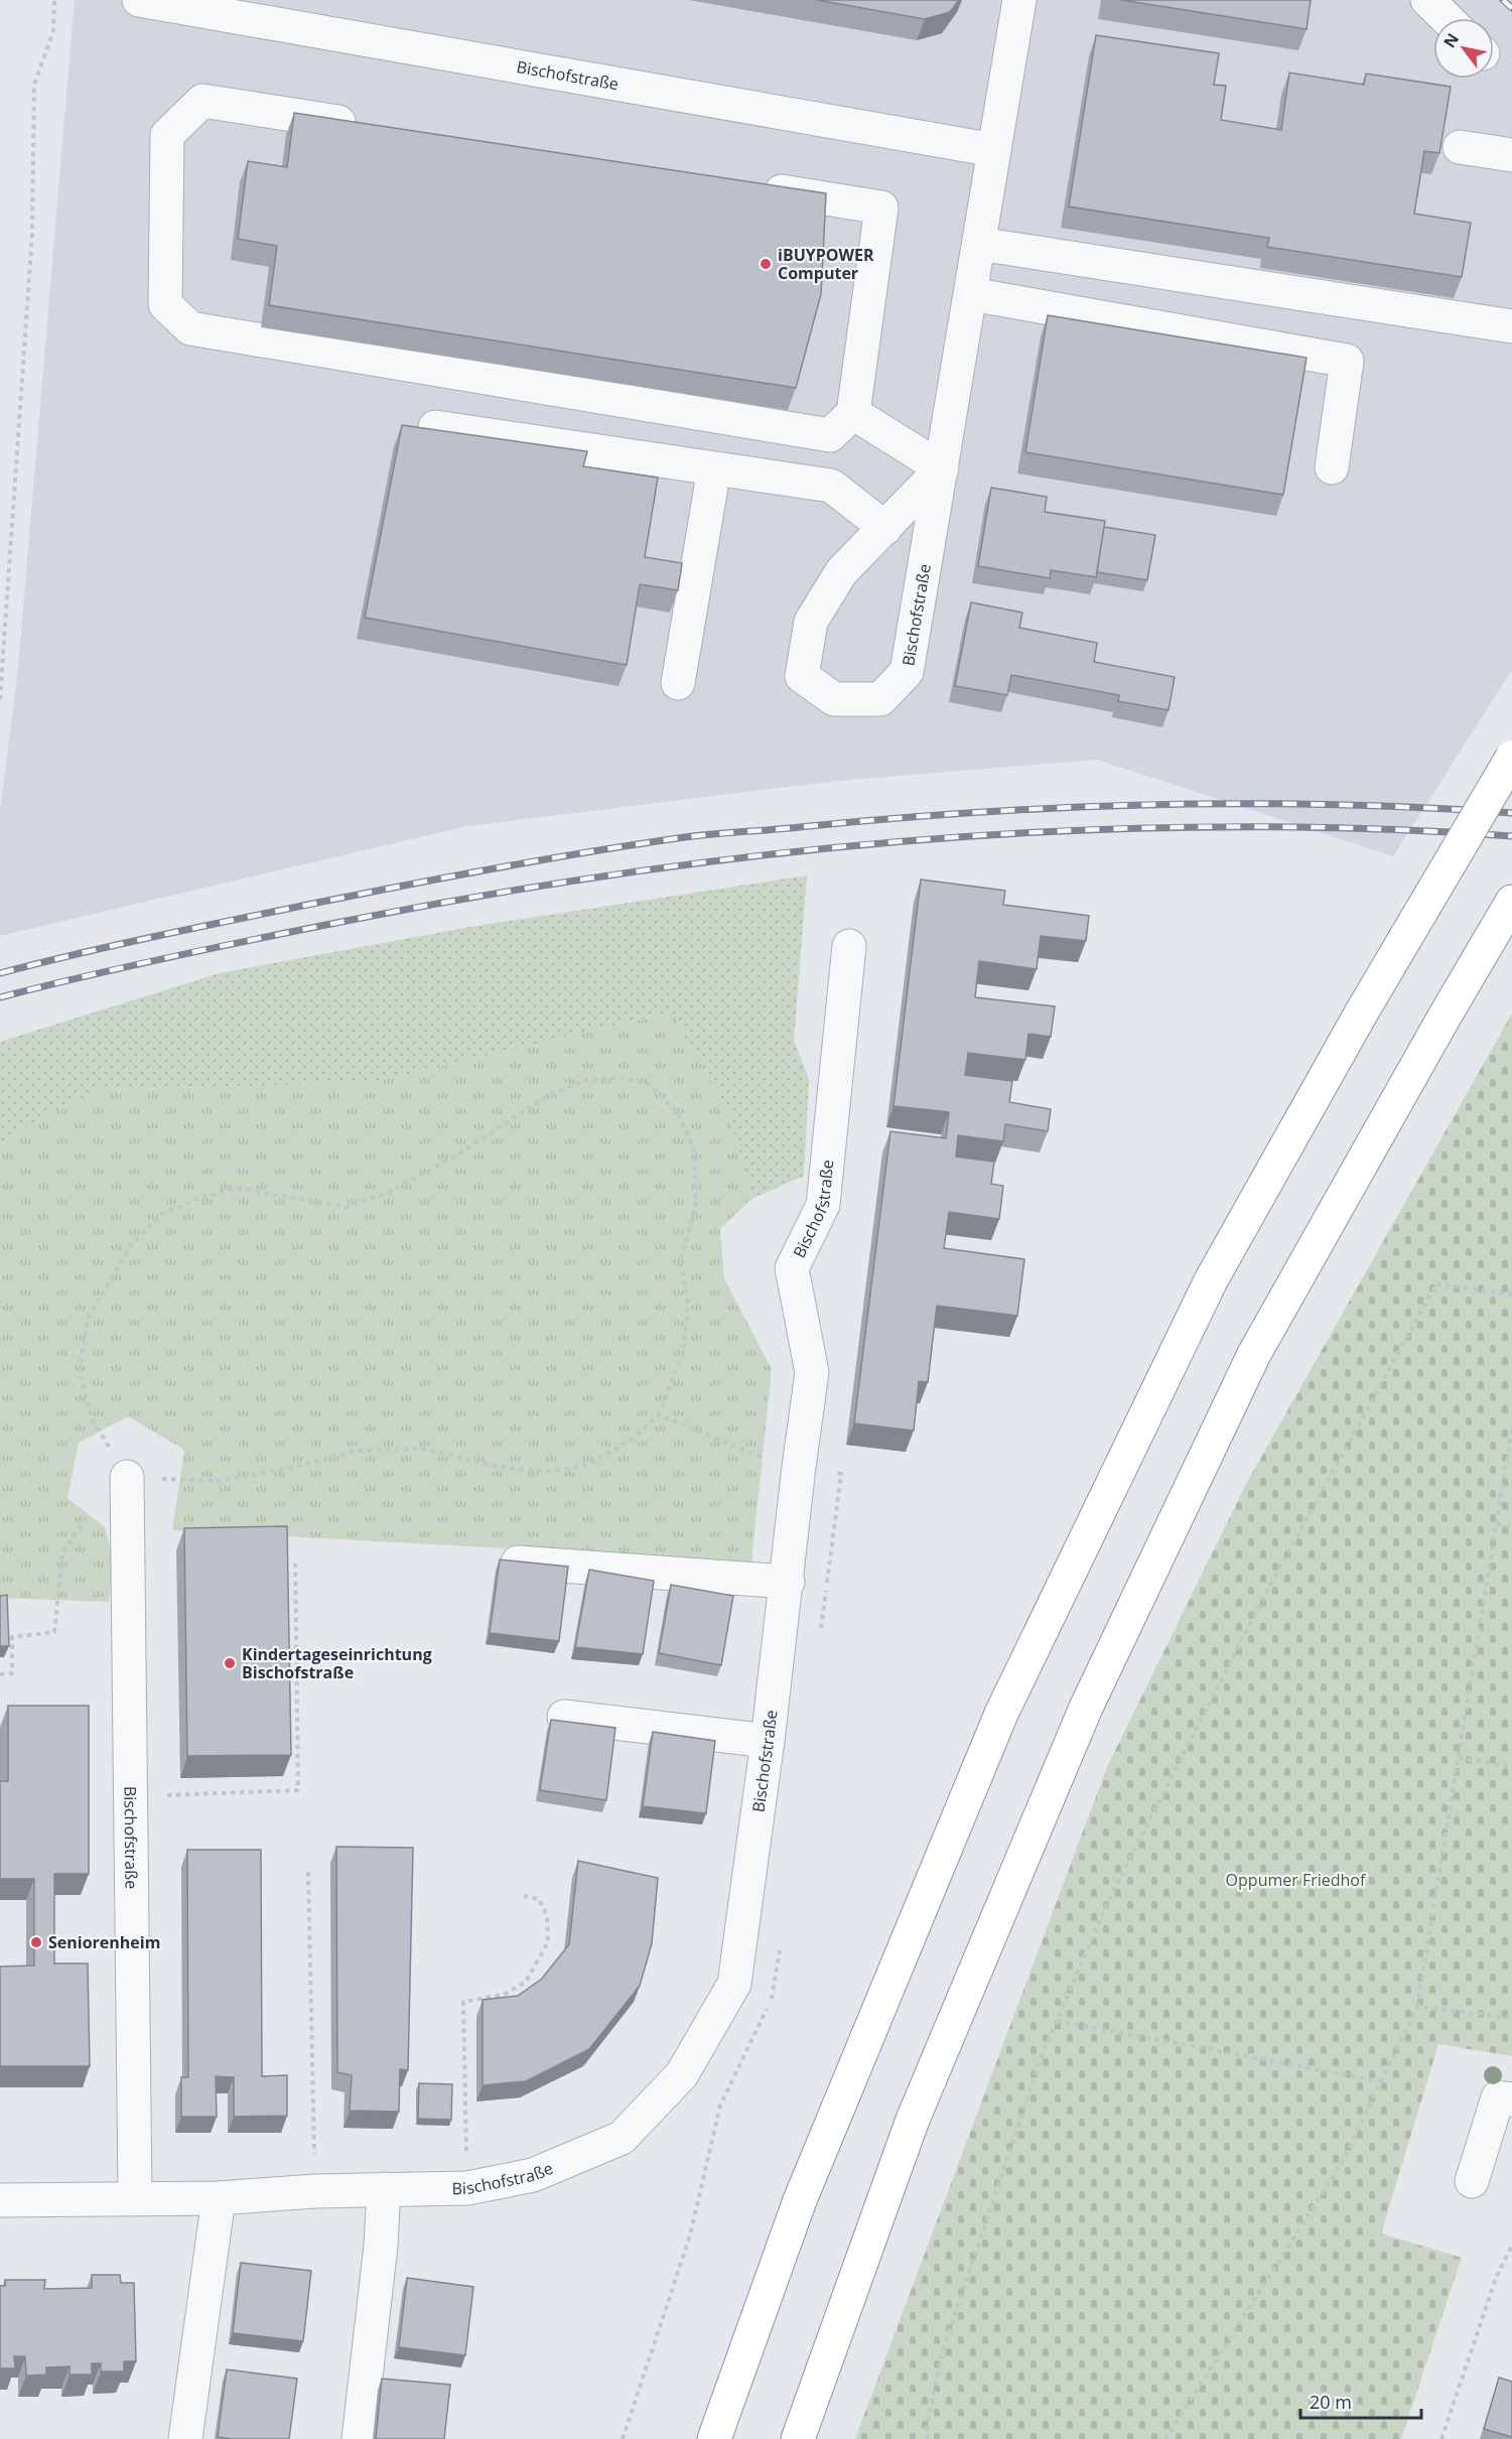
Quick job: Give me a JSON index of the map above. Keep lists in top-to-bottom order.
{
  "streets": {
    "street": ["Bischofstraße"]
  },
  "parks": ["Oppumer Friedhof"],
  "places": ["iBUYPOWER Computer", "Kindertageseinrichtung Bischofstraße", "Seniorenheim"],
  "scale_bar": "20 m",
  "north": "top left"
}
